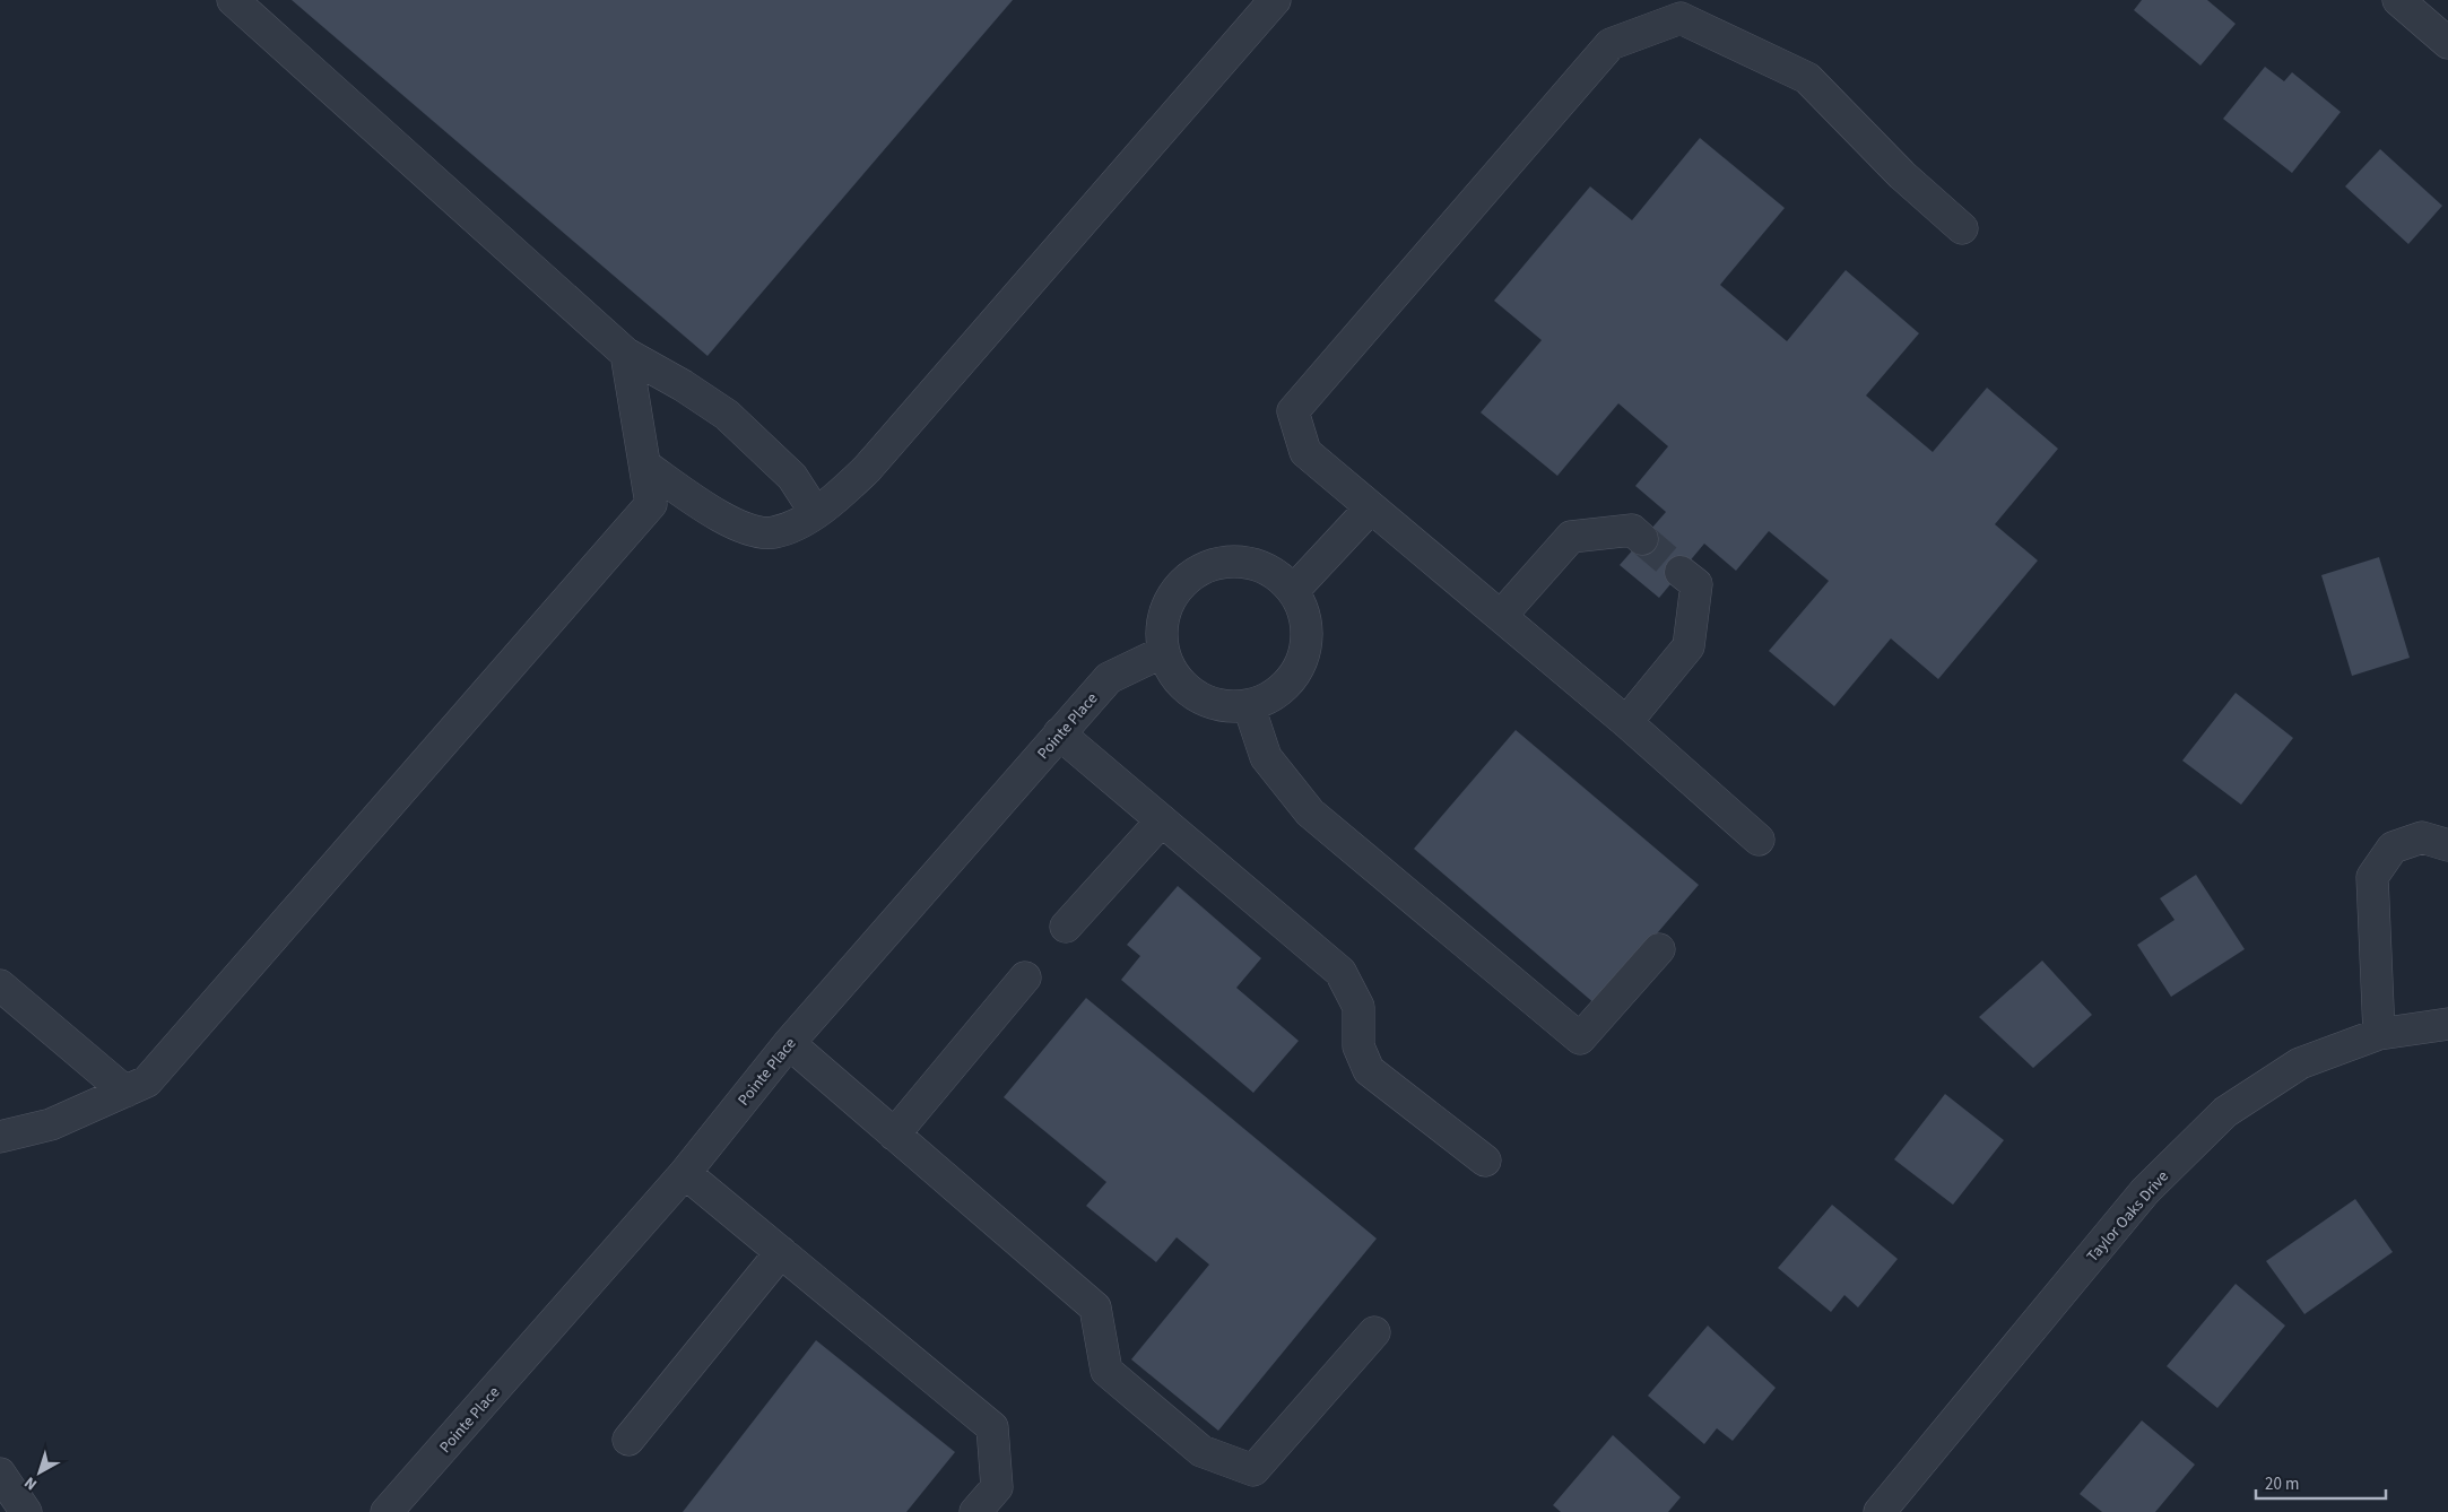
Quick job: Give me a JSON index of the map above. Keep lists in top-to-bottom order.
{
  "streets": {
    "street": ["Pointe Place", "Taylor Oaks Drive"]
  },
  "scale_bar": "20 m",
  "north": "bottom left"
}
